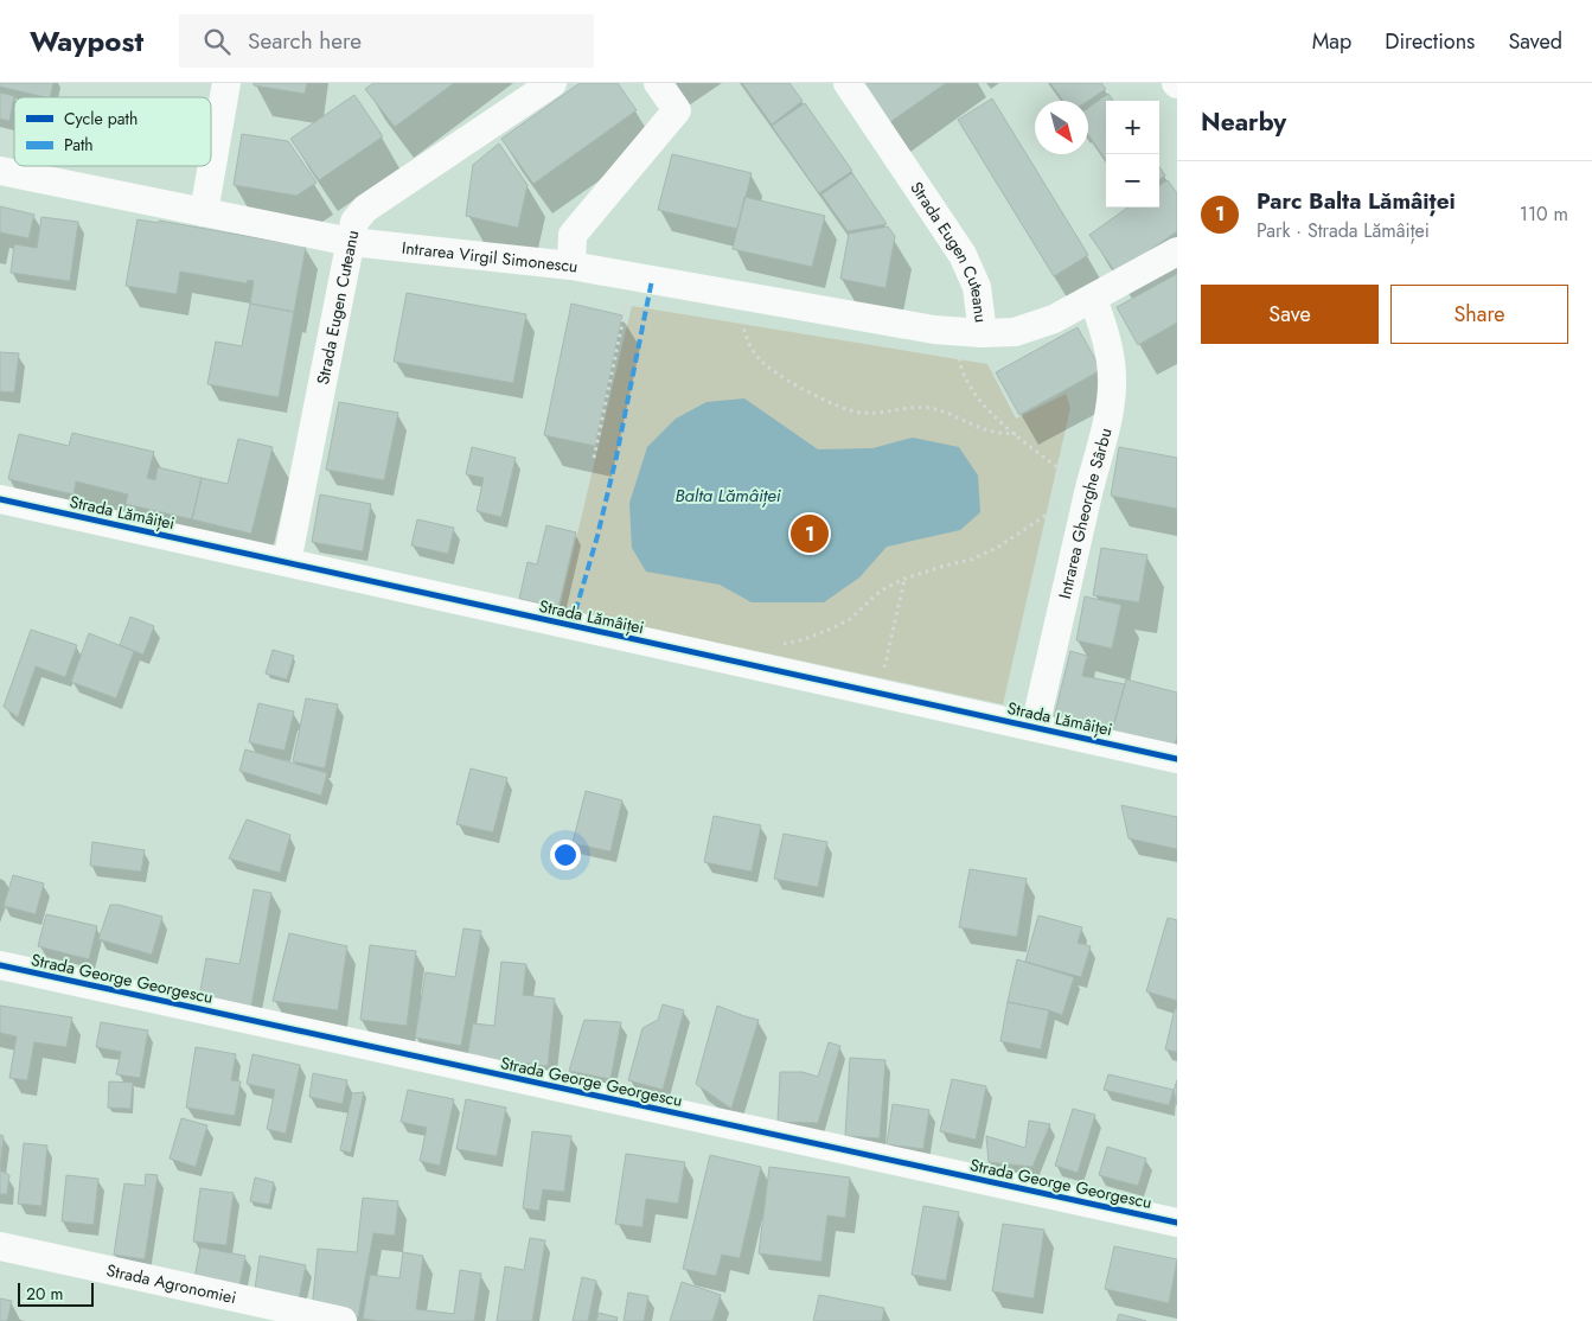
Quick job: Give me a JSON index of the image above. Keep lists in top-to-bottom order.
{
  "streets": {
    "street": [
      "Strada Eugen Cuteanu",
      "Intrarea Virgil Simonescu",
      "Strada Lămâiței",
      "Intrarea Gheorghe Sârbu",
      "Strada George Georgescu",
      "Strada Agronomiei"
    ]
  },
  "crossings": [
    ["Strada Eugen Cuteanu", "Intrarea Virgil Simonescu"],
    ["Strada Eugen Cuteanu", "Strada Lămâiței"],
    ["Strada Eugen Cuteanu", "Intrarea Gheorghe Sârbu"],
    ["Strada Lămâiței", "Intrarea Gheorghe Sârbu"]
  ],
  "water": ["Balta Lămâiței"],
  "legend": ["Cycle path", "Path"],
  "scale_bar": "20 m",
  "north": "bottom right",
  "page": {
    "header": "Waypost",
    "search": "Search here",
    "nav": ["Map", "Directions", "Saved"],
    "heading": "Nearby",
    "map_buttons": ["+", "−"],
    "list": [
      {
        "mark": "1",
        "name": "Parc Balta Lămâiței",
        "note": "Park · Strada Lămâiței",
        "value": "110 m"
      }
    ],
    "buttons": ["Save", "Share"],
    "pins": "1",
    "scale": "20 m"
  }
}
